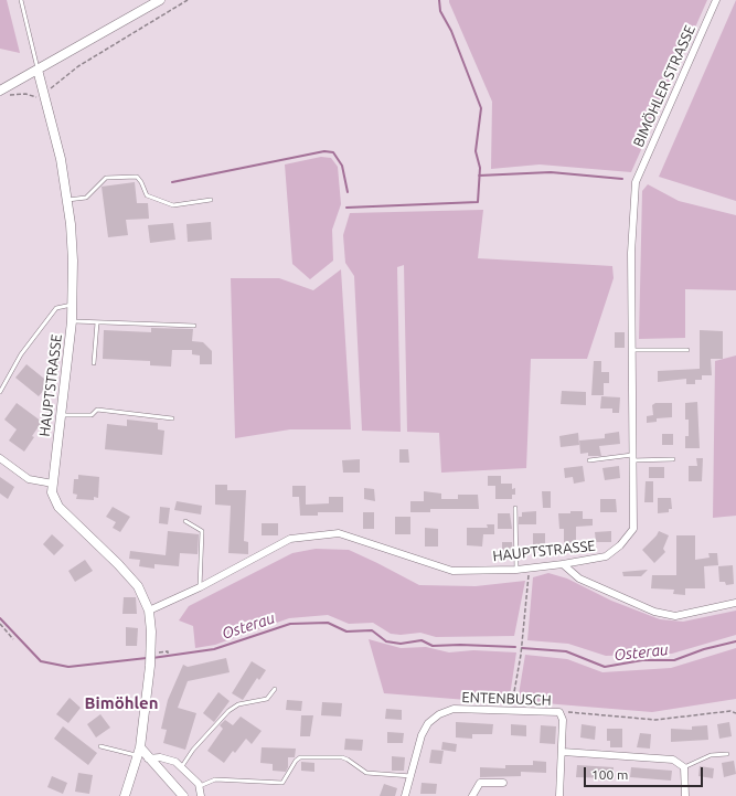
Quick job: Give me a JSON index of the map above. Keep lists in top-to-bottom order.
{
  "streets": {
    "street": ["BIMÖHLER STRASSE", "HAUPTSTRASSE", "ENTENBUSCH"]
  },
  "crossings": [
    ["BIMÖHLER STRASSE", "HAUPTSTRASSE"]
  ],
  "districts": ["Bimöhlen"],
  "water": ["Osterau"],
  "scale_bar": "100 m"
}
